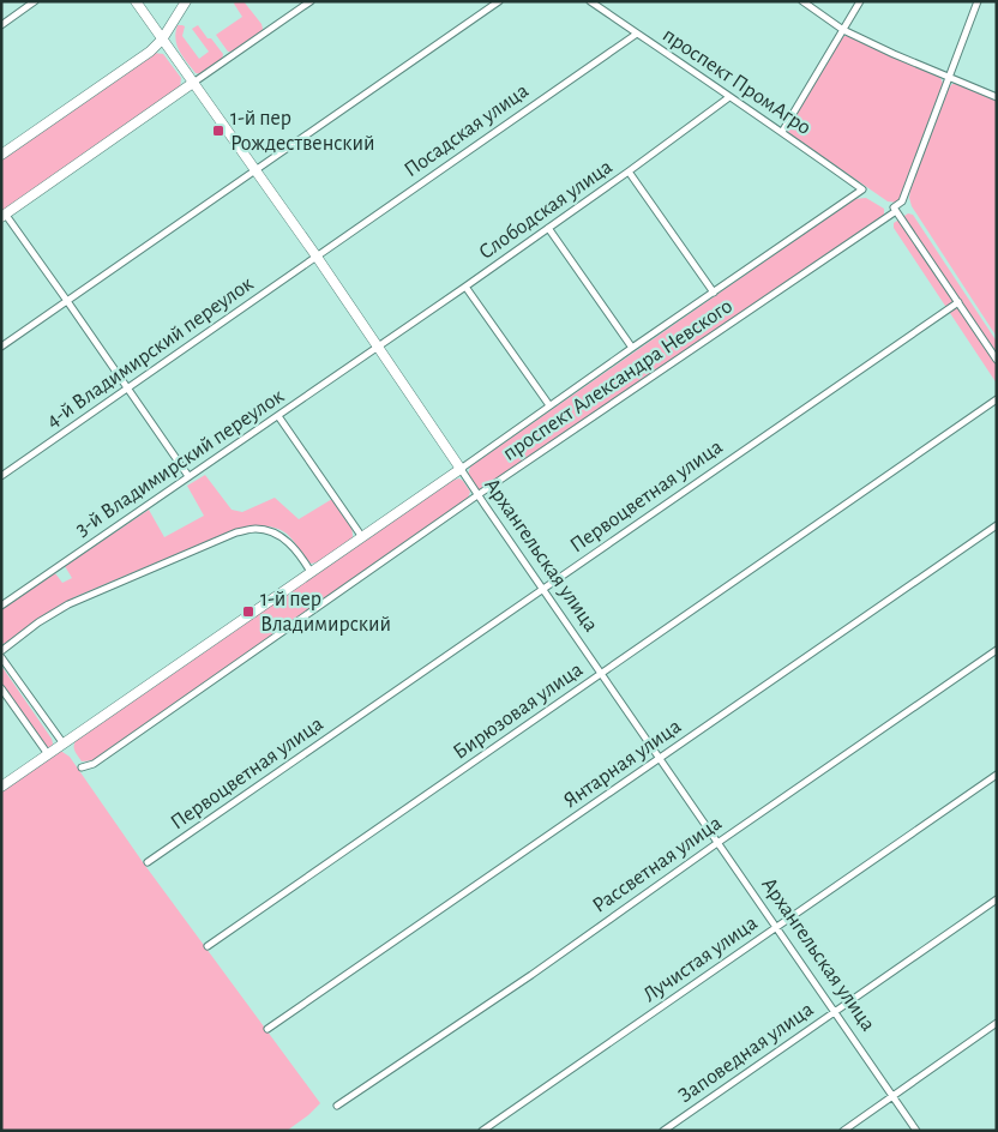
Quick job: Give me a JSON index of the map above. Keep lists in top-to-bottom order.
{
  "streets": {
    "street": [
      "проспект ПромАгро",
      "Посадская улица",
      "Слободская улица",
      "4-й Владимирский переулок",
      "проспект Александра Невского",
      "3-й Владимирский переулок",
      "Первоцветная улица",
      "Архангельская улица",
      "Бирюзовая улица",
      "Янтарная улица",
      "Рассветная улица",
      "Лучистая улица",
      "Заповедная улица"
    ]
  },
  "crossings": [
    ["проспект ПромАгро", "Посадская улица"],
    ["проспект ПромАгро", "Слободская улица"],
    ["проспект ПромАгро", "проспект Александра Невского"],
    ["Посадская улица", "4-й Владимирский переулок"],
    ["Посадская улица", "Архангельская улица"],
    ["Слободская улица", "3-й Владимирский переулок"],
    ["Слободская улица", "Архангельская улица"],
    ["4-й Владимирский переулок", "Архангельская улица"],
    ["проспект Александра Невского", "Архангельская улица"],
    ["3-й Владимирский переулок", "Архангельская улица"],
    ["Первоцветная улица", "Архангельская улица"],
    ["Архангельская улица", "Бирюзовая улица"],
    ["Архангельская улица", "Янтарная улица"],
    ["Архангельская улица", "Рассветная улица"],
    ["Архангельская улица", "Лучистая улица"],
    ["Архангельская улица", "Заповедная улица"]
  ],
  "places": {
    "transit": ["1-й пер Рождественский", "1-й пер Владимирский"]
  }
}
